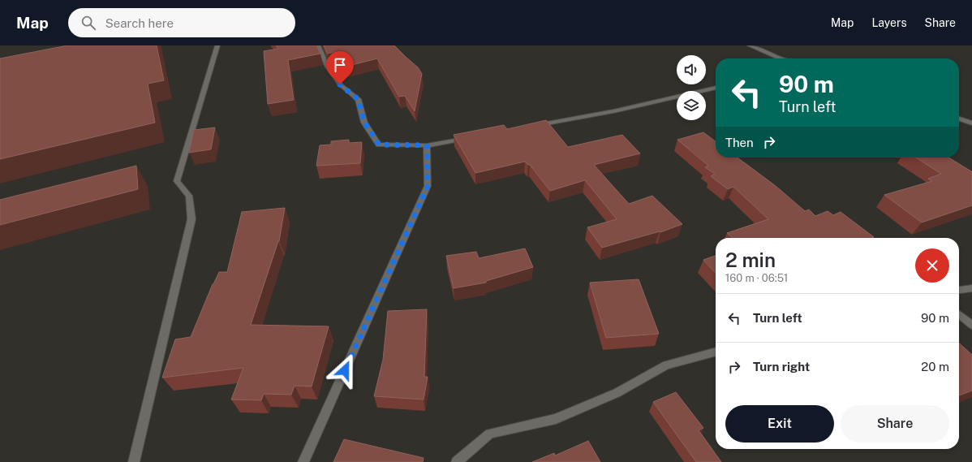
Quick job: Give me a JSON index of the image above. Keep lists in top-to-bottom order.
{
  "page": {
    "header": "Map",
    "search": "Search here",
    "nav": ["Map", "Layers", "Share"],
    "turn": ["90 m", "Turn left"],
    "then": "Then",
    "heading": ["2 min", "160 m · 06:51"],
    "list": [
      {
        "name": "Turn left",
        "value": "90 m"
      },
      {
        "name": "Turn right",
        "value": "20 m"
      }
    ],
    "buttons": ["Exit", "Share"]
  }
}
